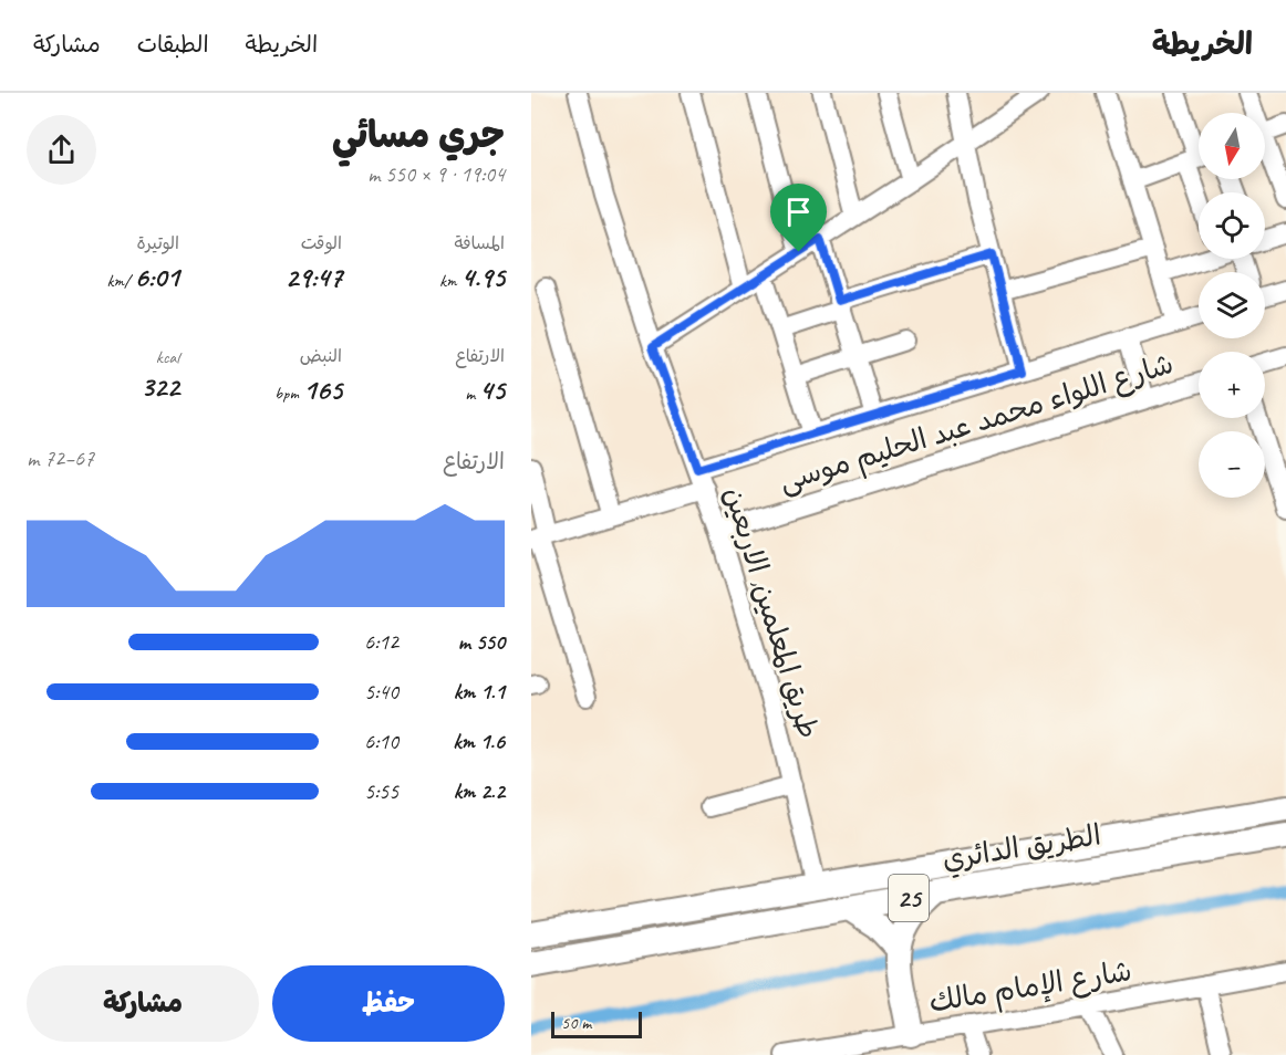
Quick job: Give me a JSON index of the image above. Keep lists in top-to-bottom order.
{
  "streets": {
    "highway": ["الطريق الدائري", "25"],
    "street": ["شارع اللواء محمد عبد الحليم موسى", "طريق المعلمين, الاربعين", "شارع الإمام مالك"]
  },
  "crossings": [
    ["شارع اللواء محمد عبد الحليم موسى", "طريق المعلمين, الاربعين"],
    ["طريق المعلمين, الاربعين", "الطريق الدائري"]
  ],
  "scale_bar": "50 m",
  "north": "bottom",
  "page": {
    "header": "الخريطة",
    "nav": ["الخريطة", "الطبقات", "مشاركة"],
    "heading": ["جري مسائي", "19:04 · 9 × 550 m"],
    "map_buttons": ["+", "−"],
    "stats": [
      ["المسافة", "4.95 km"],
      ["الوقت", "29:47"],
      ["الوتيرة", "6:01 /km"],
      ["الارتفاع", "45 m"],
      ["النبض", "165 bpm"],
      ["kcal", "322"]
    ],
    "chart": ["الارتفاع", "67–72 m"],
    "list": [
      {
        "name": "550 m",
        "note": "6:12"
      },
      {
        "name": "1.1 km",
        "note": "5:40"
      },
      {
        "name": "1.6 km",
        "note": "6:10"
      },
      {
        "name": "2.2 km",
        "note": "5:55"
      }
    ],
    "buttons": ["حفظ", "مشاركة"],
    "scale": "50 m"
  }
}
